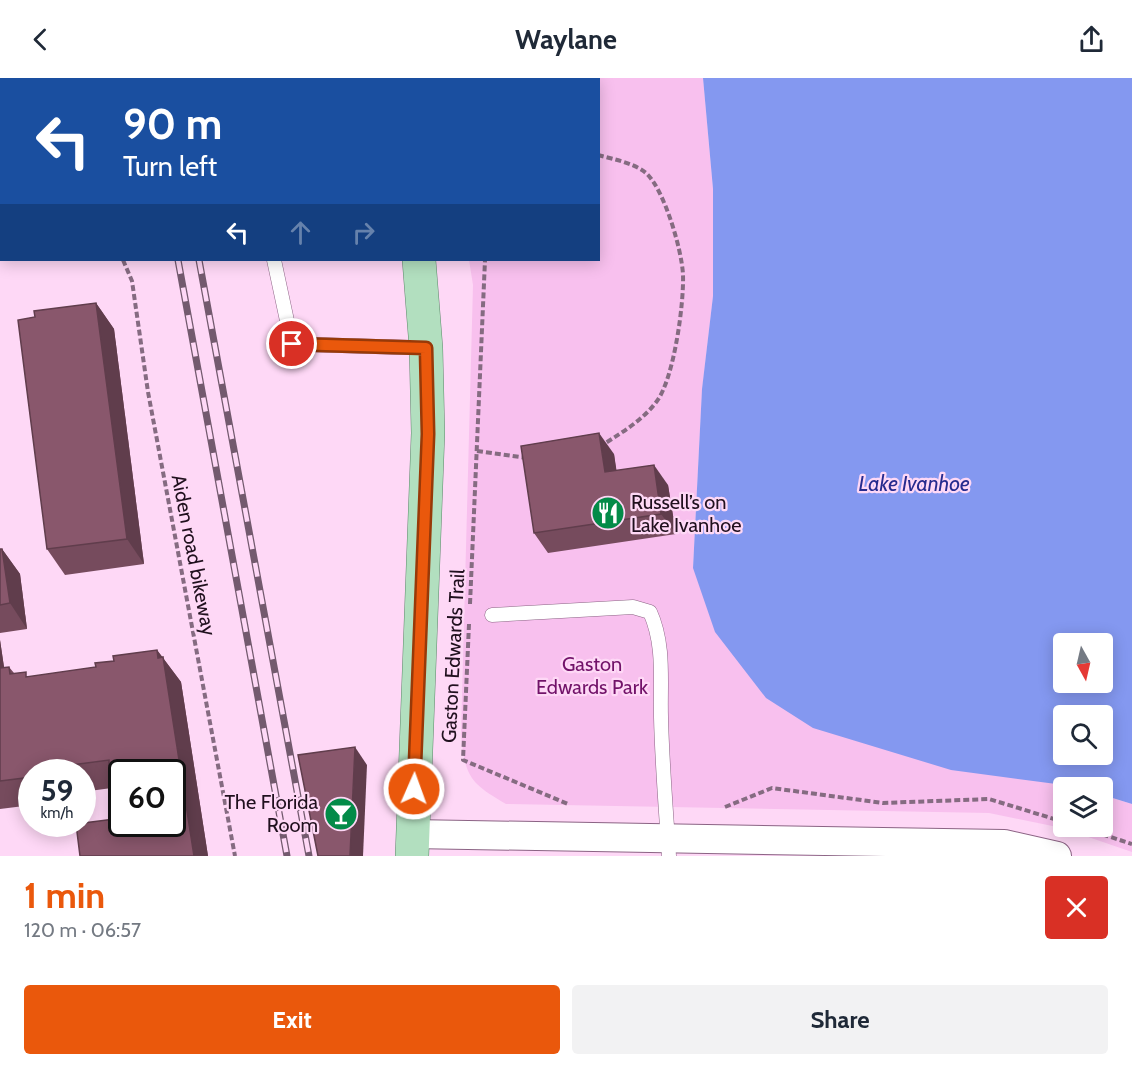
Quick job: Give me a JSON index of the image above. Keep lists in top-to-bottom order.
{
  "streets": {
    "path": ["Aiden road bikeway", "Gaston Edwards Trail"]
  },
  "water": ["Lake Ivanhoe"],
  "parks": ["Gaston Edwards Park"],
  "places": {
    "restaurant": ["Russell’s on Lake Ivanhoe"],
    "bar": ["The Florida Room"]
  },
  "north": "bottom",
  "page": {
    "header": "Waylane",
    "turn": ["90 m", "Turn left"],
    "speed": "59 km/h",
    "limit": "60",
    "heading": ["1 min", "120 m · 06:57"],
    "buttons": ["Exit", "Share"]
  }
}
